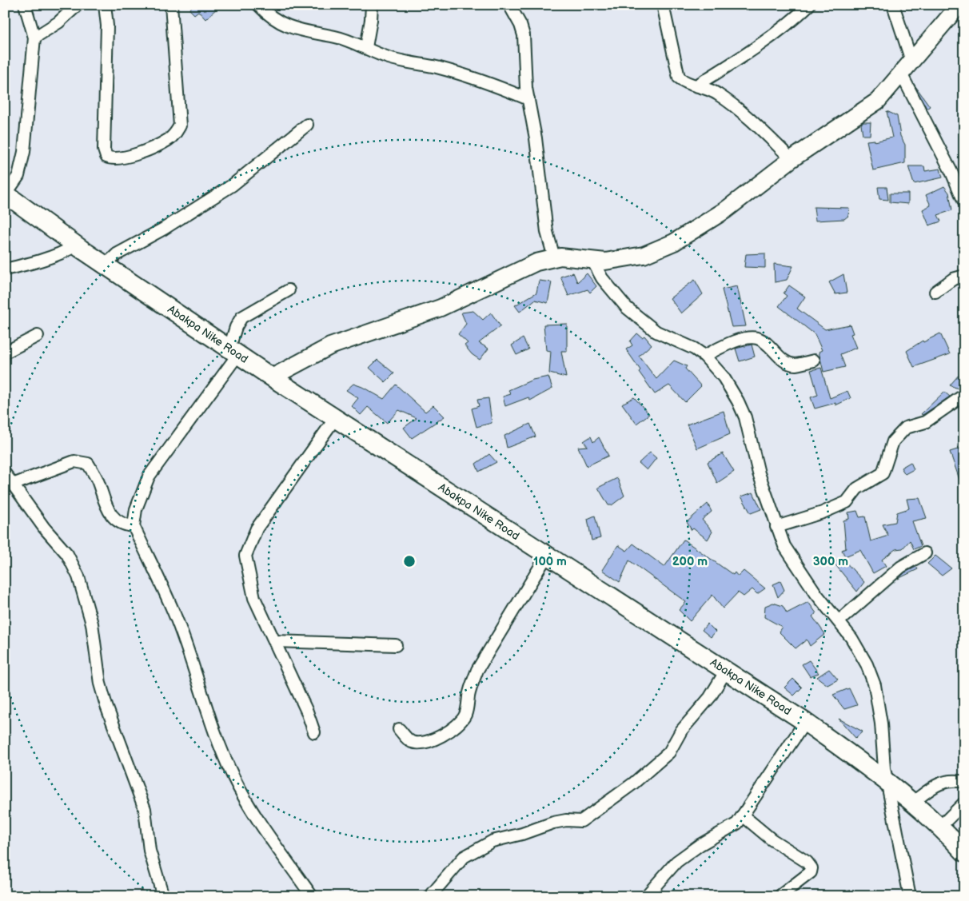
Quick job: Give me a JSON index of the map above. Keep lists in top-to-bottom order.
{
  "streets": {
    "main road": ["Abakpa Nike Road"]
  },
  "rings": ["100 m", "200 m", "300 m"]
}
